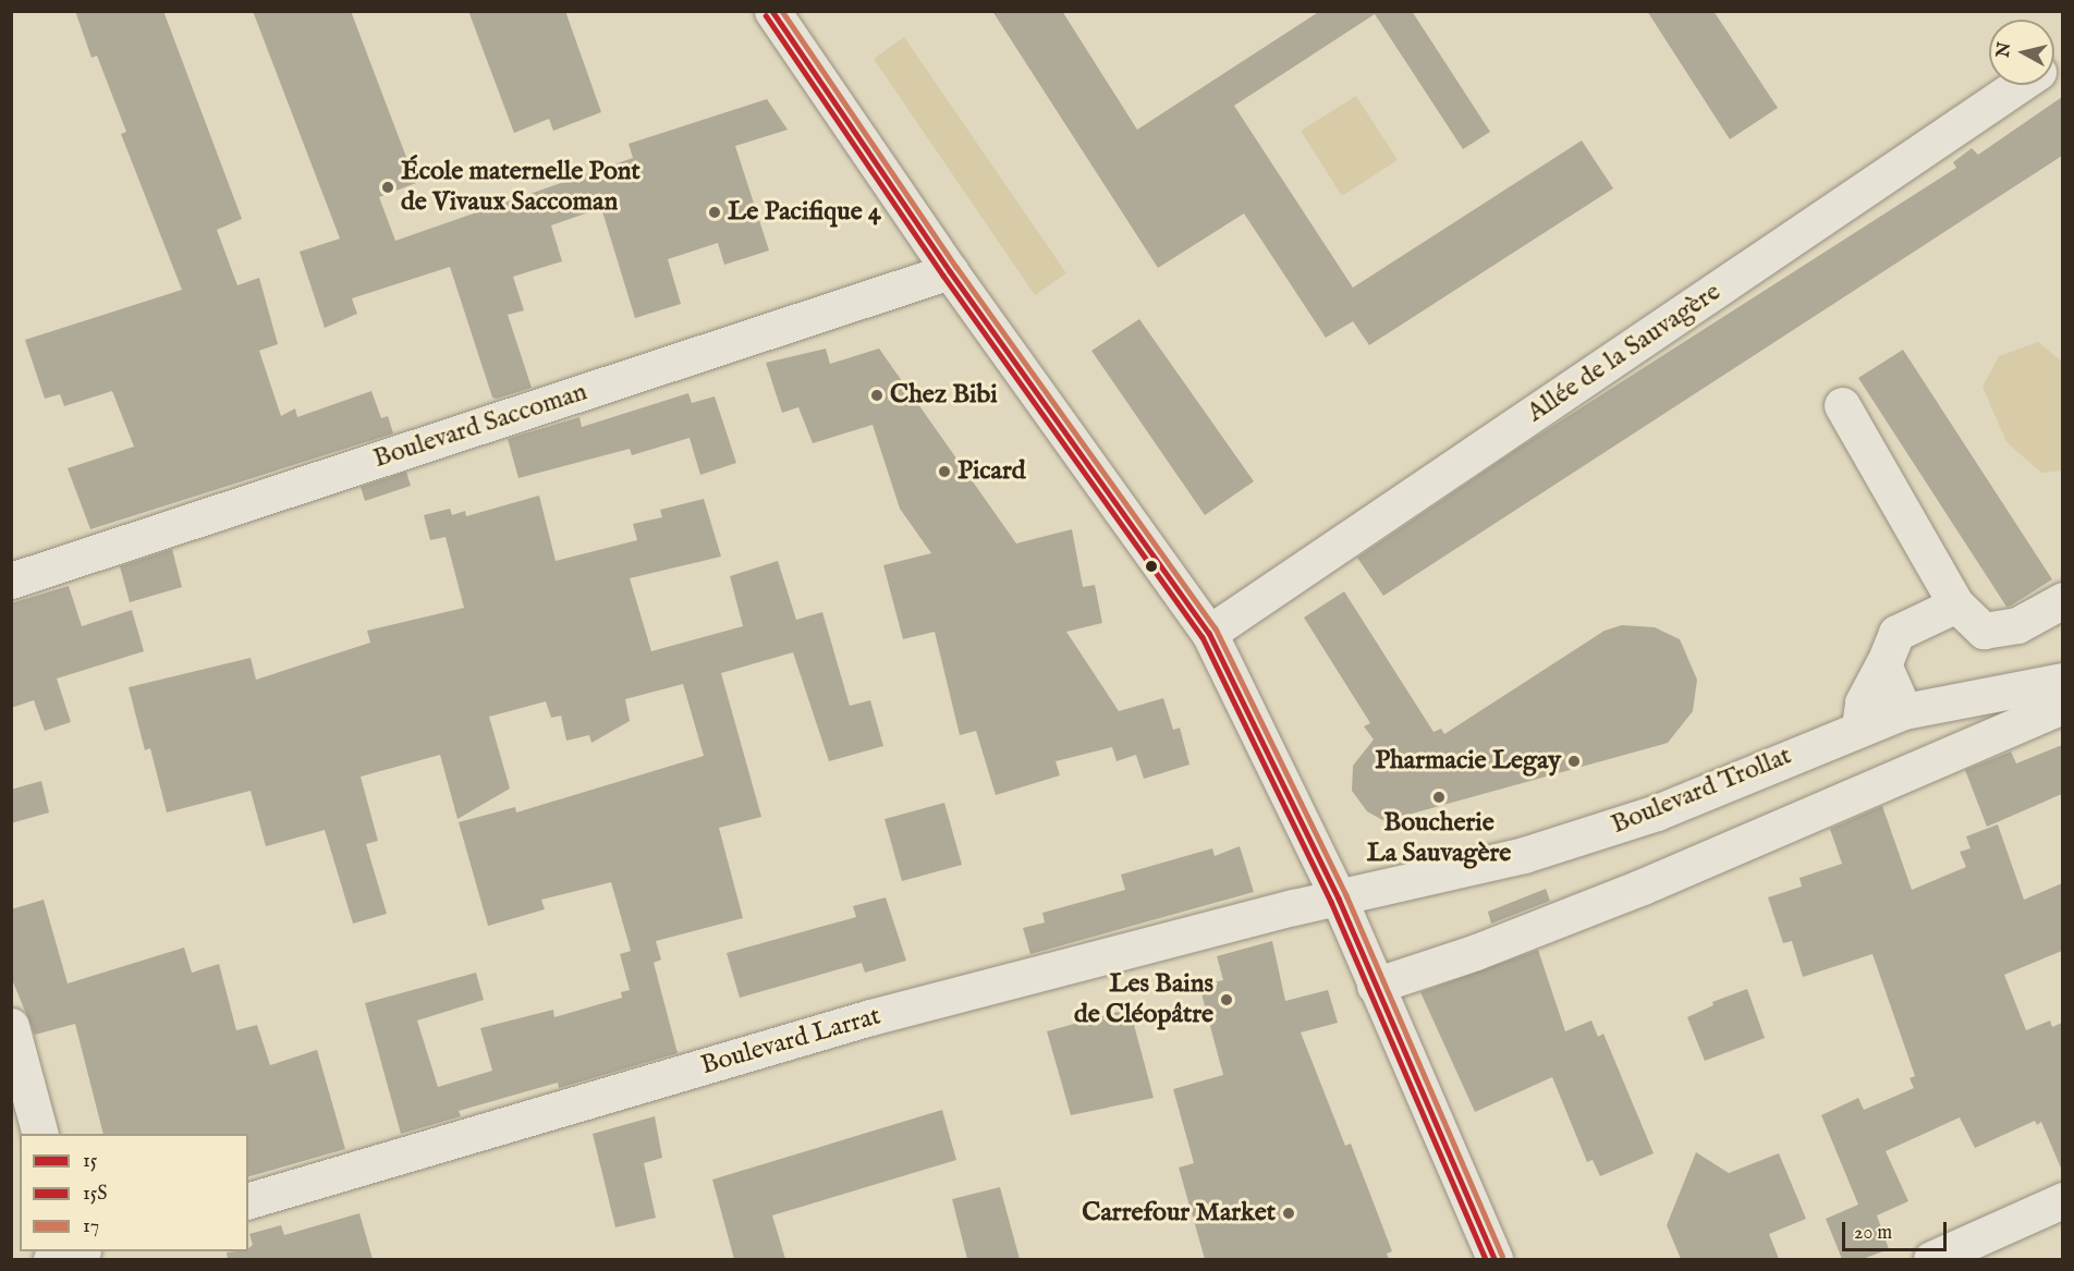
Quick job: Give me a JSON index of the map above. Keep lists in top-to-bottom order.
{
  "streets": {
    "street": [
      "Allée de la Sauvagère",
      "Boulevard Saccoman",
      "Boulevard Trollat",
      "Boulevard Larrat"
    ]
  },
  "crossings": [
    ["Boulevard Trollat", "Boulevard Larrat"]
  ],
  "places": [
    "École maternelle Pont de Vivaux Saccoman",
    "Le Pacifique 4",
    "Chez Bibi",
    "Picard",
    "Pharmacie Legay",
    "Boucherie La Sauvagère",
    "Les Bains de Cléopâtre",
    "Carrefour Market"
  ],
  "lines": ["transit line 15", "transit line 17", "transit line 15S"],
  "legend": ["15", "15S", "17"],
  "scale_bar": "20 m",
  "north": "left"
}
